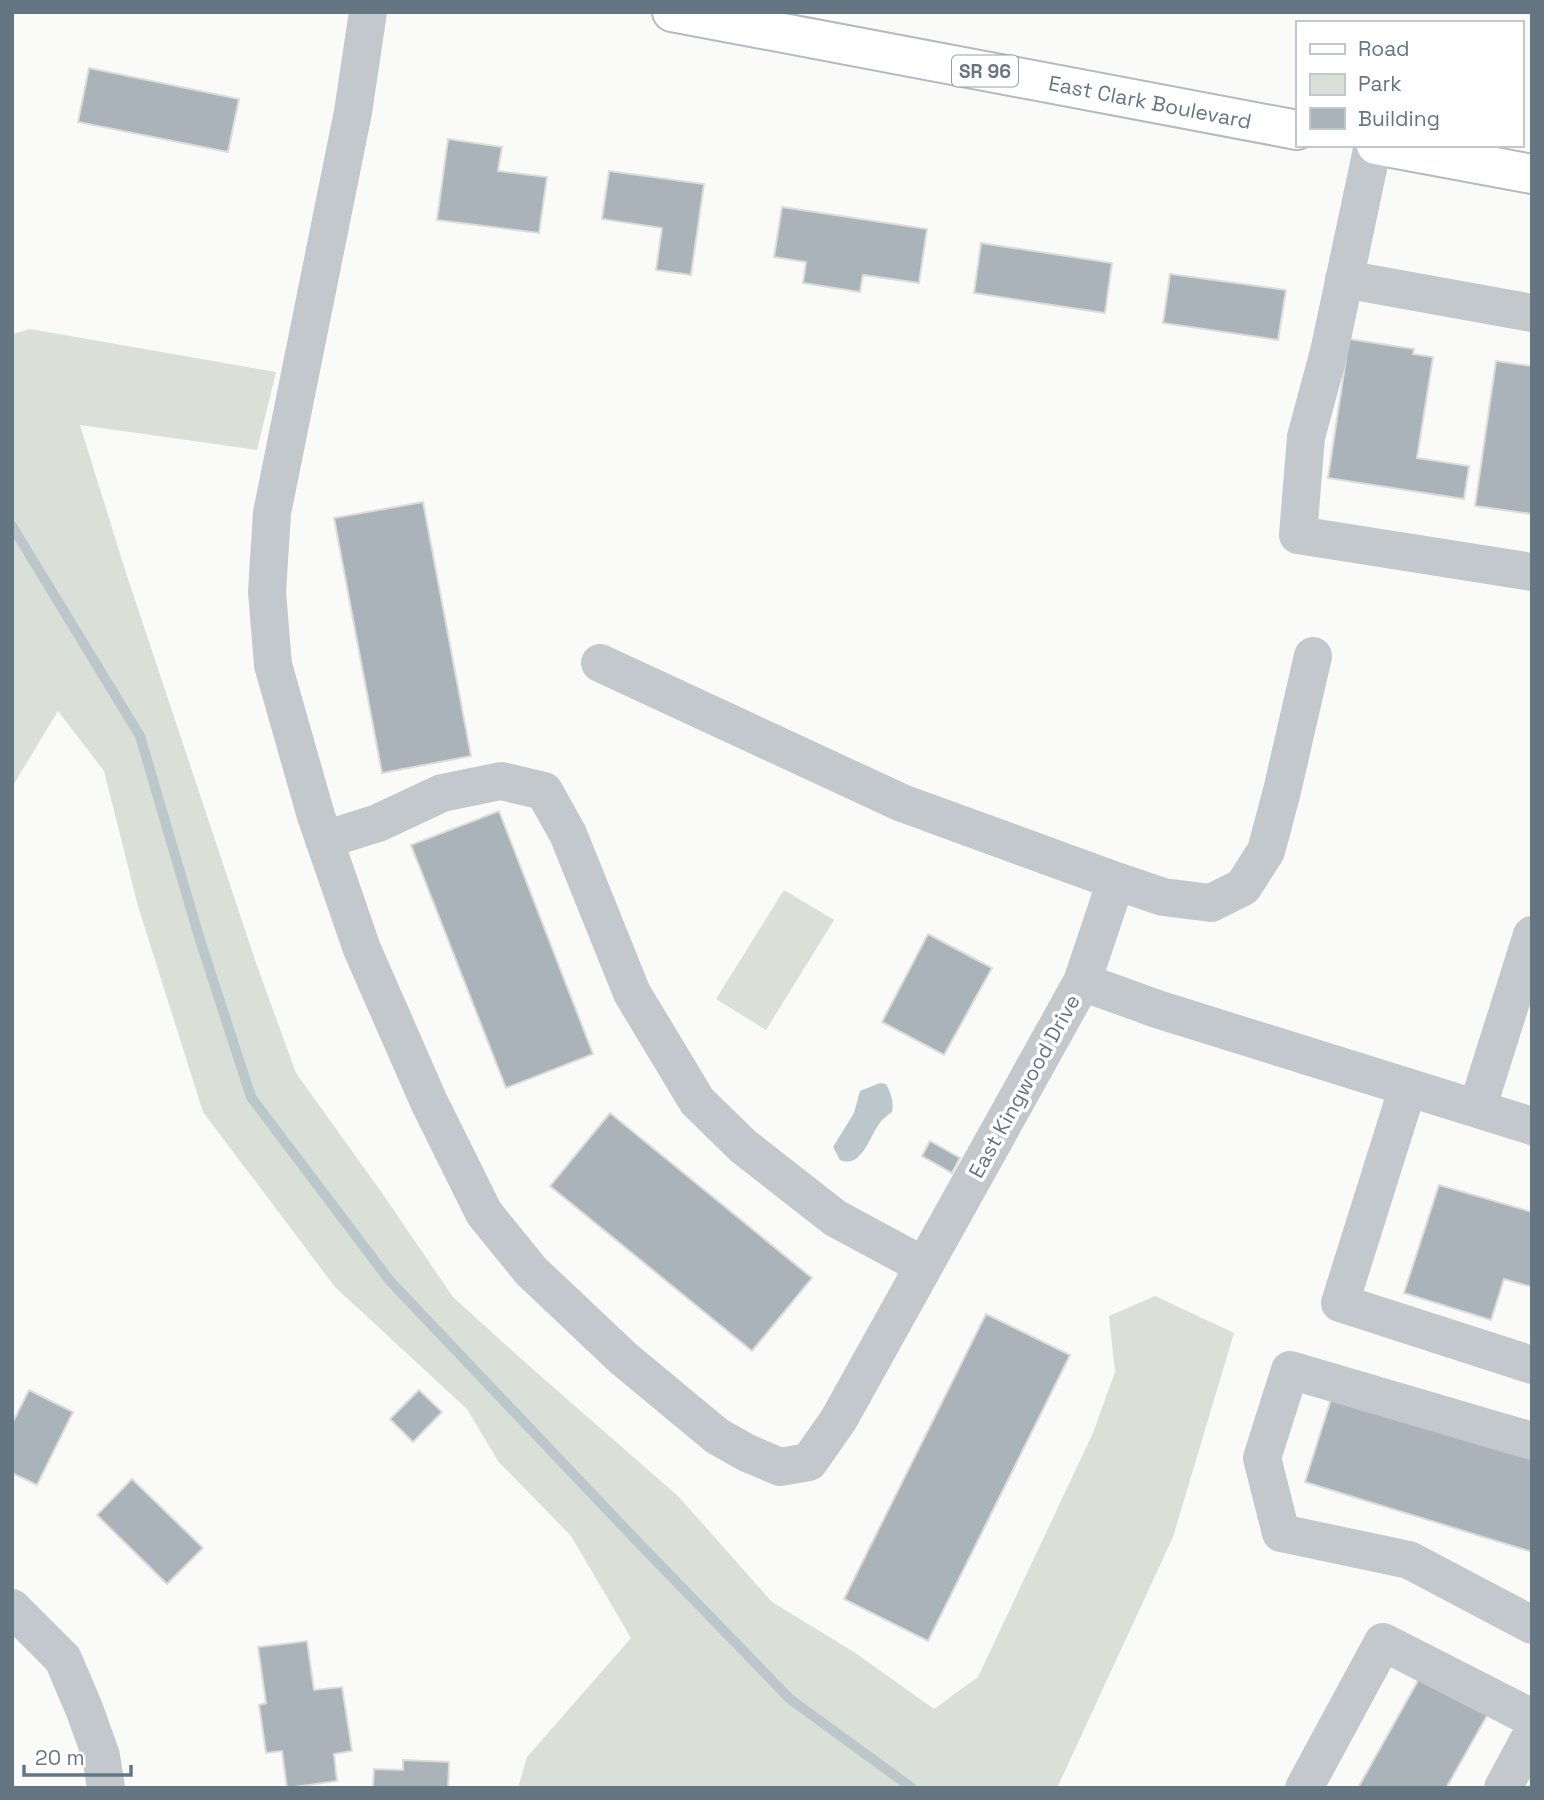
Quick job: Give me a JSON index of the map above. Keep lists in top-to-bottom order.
{
  "streets": {
    "main road": ["SR 96", "East Clark Boulevard"],
    "street": ["East Kingwood Drive"]
  },
  "legend": ["Road", "Park", "Building"],
  "scale_bar": "20 m"
}
